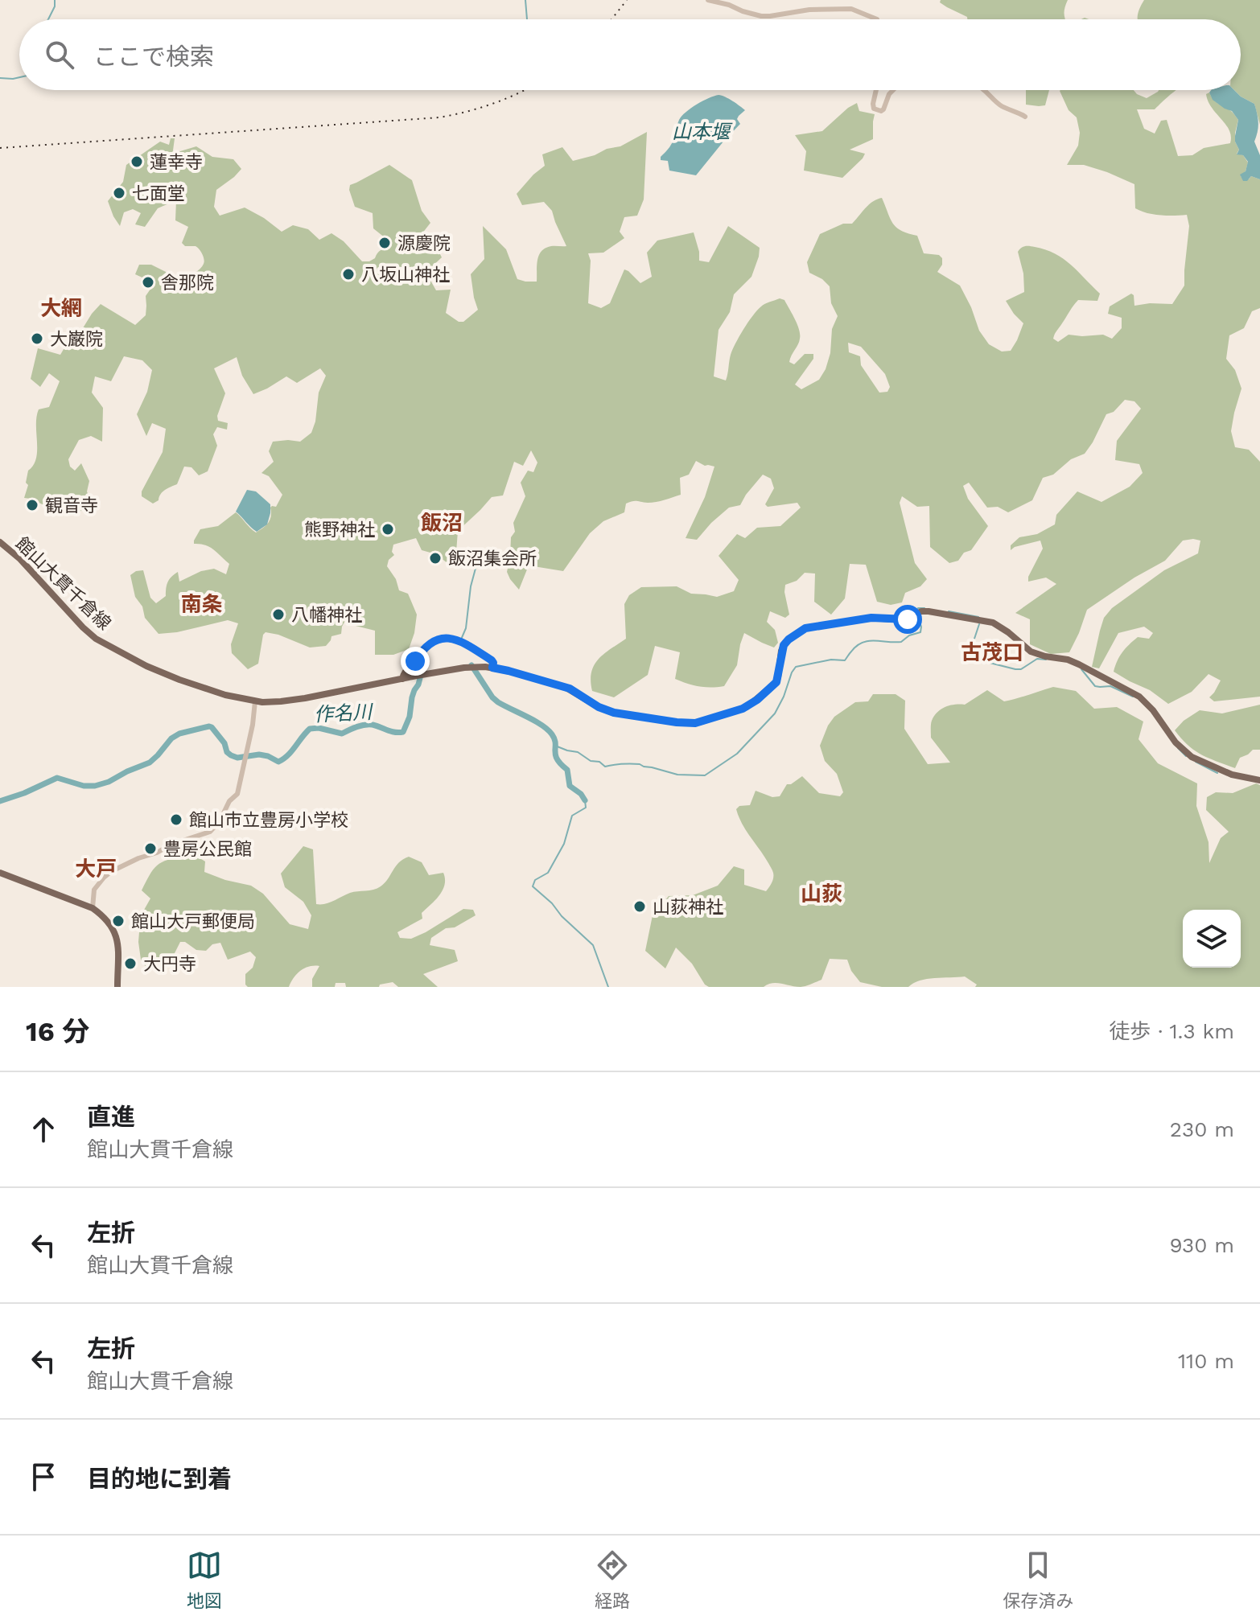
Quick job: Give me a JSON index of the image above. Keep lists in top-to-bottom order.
{
  "streets": {
    "main road": ["館山大貫千倉線"]
  },
  "districts": [
    "大網",
    "飯沼",
    "南条",
    "古茂口",
    "大戸",
    "山荻"
  ],
  "water": ["山本堰", "作名川"],
  "places": [
    "蓮幸寺",
    "七面堂",
    "源慶院",
    "八坂山神社",
    "舎那院",
    "大巌院",
    "観音寺",
    "熊野神社",
    "飯沼集会所",
    "八幡神社",
    "館山市立豊房小学校",
    "豊房公民館",
    "山荻神社",
    "館山大戸郵便局",
    "大円寺"
  ],
  "page": {
    "search": "ここで検索",
    "heading": ["16 分", "徒歩 · 1.3 km"],
    "list": [
      ["直進", "館山大貫千倉線", "230 m"],
      ["左折", "館山大貫千倉線", "930 m"],
      ["左折", "館山大貫千倉線", "110 m"],
      "目的地に到着"
    ],
    "nav": ["地図", "経路", "保存済み"]
  }
}
